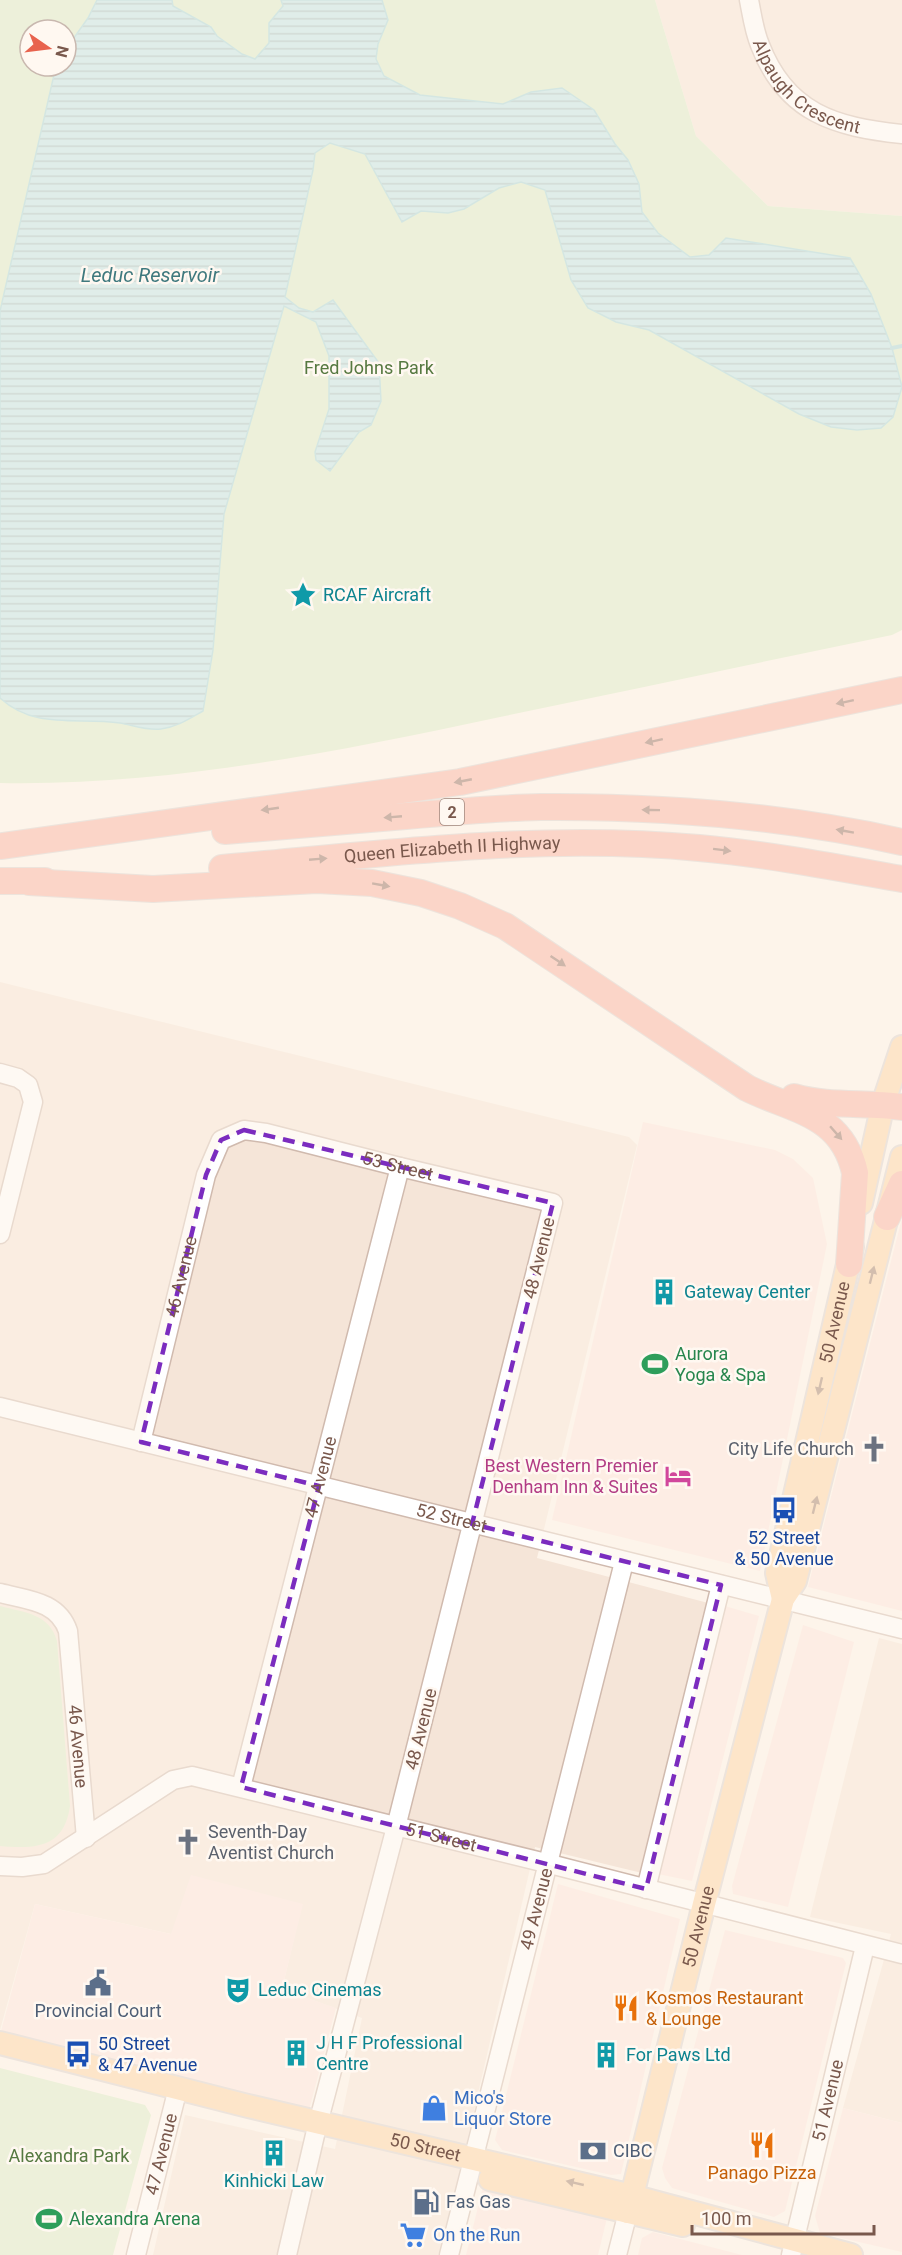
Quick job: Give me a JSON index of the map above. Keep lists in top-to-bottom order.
{
  "streets": {
    "highway": ["2", "Queen Elizabeth II Highway"],
    "main road": ["50 Avenue", "50 Street"],
    "street": [
      "Alpaugh Crescent",
      "53 Street",
      "48 Avenue",
      "46 Avenue",
      "47 Avenue",
      "52 Street",
      "51 Street",
      "49 Avenue",
      "51 Avenue"
    ]
  },
  "crossings": [
    ["53 Street", "48 Avenue"],
    ["53 Street", "46 Avenue"],
    ["53 Street", "47 Avenue"],
    ["48 Avenue", "52 Street"],
    ["48 Avenue", "51 Street"],
    ["48 Avenue", "50 Street"],
    ["46 Avenue", "52 Street"],
    ["46 Avenue", "51 Street"],
    ["50 Avenue", "52 Street"],
    ["50 Avenue", "51 Street"],
    ["50 Avenue", "50 Street"],
    ["47 Avenue", "52 Street"],
    ["47 Avenue", "51 Street"],
    ["47 Avenue", "50 Street"],
    ["52 Street", "49 Avenue"],
    ["51 Street", "49 Avenue"],
    ["51 Street", "51 Avenue"],
    ["49 Avenue", "50 Street"],
    ["51 Avenue", "50 Street"]
  ],
  "water": ["Leduc Reservoir"],
  "parks": ["Fred Johns Park", "Alexandra Park"],
  "places": {
    "place": ["RCAF Aircraft"],
    "building": [
      "Gateway Center",
      "J H F Professional Centre",
      "For Paws Ltd",
      "Kinhicki Law"
    ],
    "sports": ["Aurora Yoga & Spa", "Alexandra Arena"],
    "church": ["City Life Church", "Seventh-Day Aventist Church"],
    "hotel": ["Best Western Premier Denham Inn & Suites"],
    "bus stop": ["52 Street & 50 Avenue", "50 Street & 47 Avenue"],
    "public building": ["Provincial Court"],
    "theatre": ["Leduc Cinemas"],
    "restaurant": ["Kosmos Restaurant & Lounge", "Panago Pizza"],
    "shop": ["Mico's Liquor Store"],
    "bank": ["CIBC"],
    "fuel station": ["Fas Gas"],
    "supermarket": ["On the Run"]
  },
  "scale_bar": "100 m",
  "north": "right"
}
